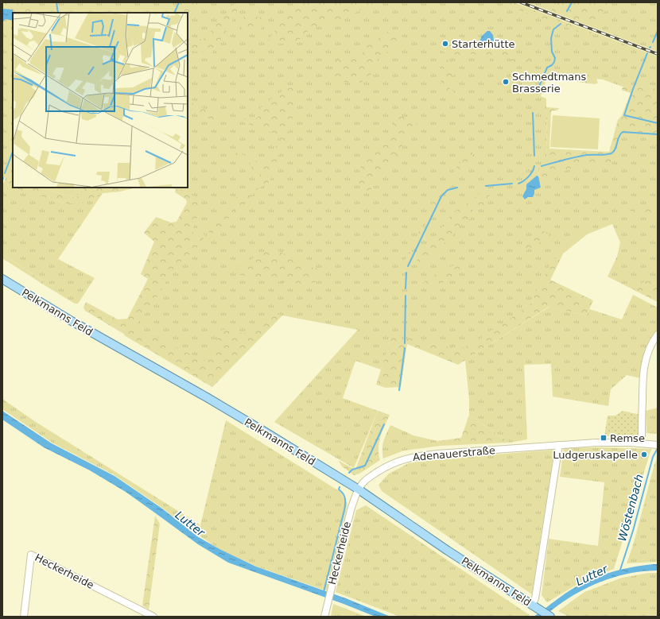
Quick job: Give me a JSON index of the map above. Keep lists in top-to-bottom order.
{
  "streets": {
    "main road": ["Pelkmanns Feld"],
    "street": ["Adenauerstraße", "Heckerheide"]
  },
  "crossings": [
    ["Pelkmanns Feld", "Adenauerstraße"],
    ["Pelkmanns Feld", "Heckerheide"],
    ["Adenauerstraße", "Heckerheide"]
  ],
  "water": ["Wöstenbach", "Lutter"],
  "places": {
    "other": ["Starterhütte", "Schmedtmans Brasserie", "Ludgeruskapelle"],
    "transit": ["Remse"]
  }
}
